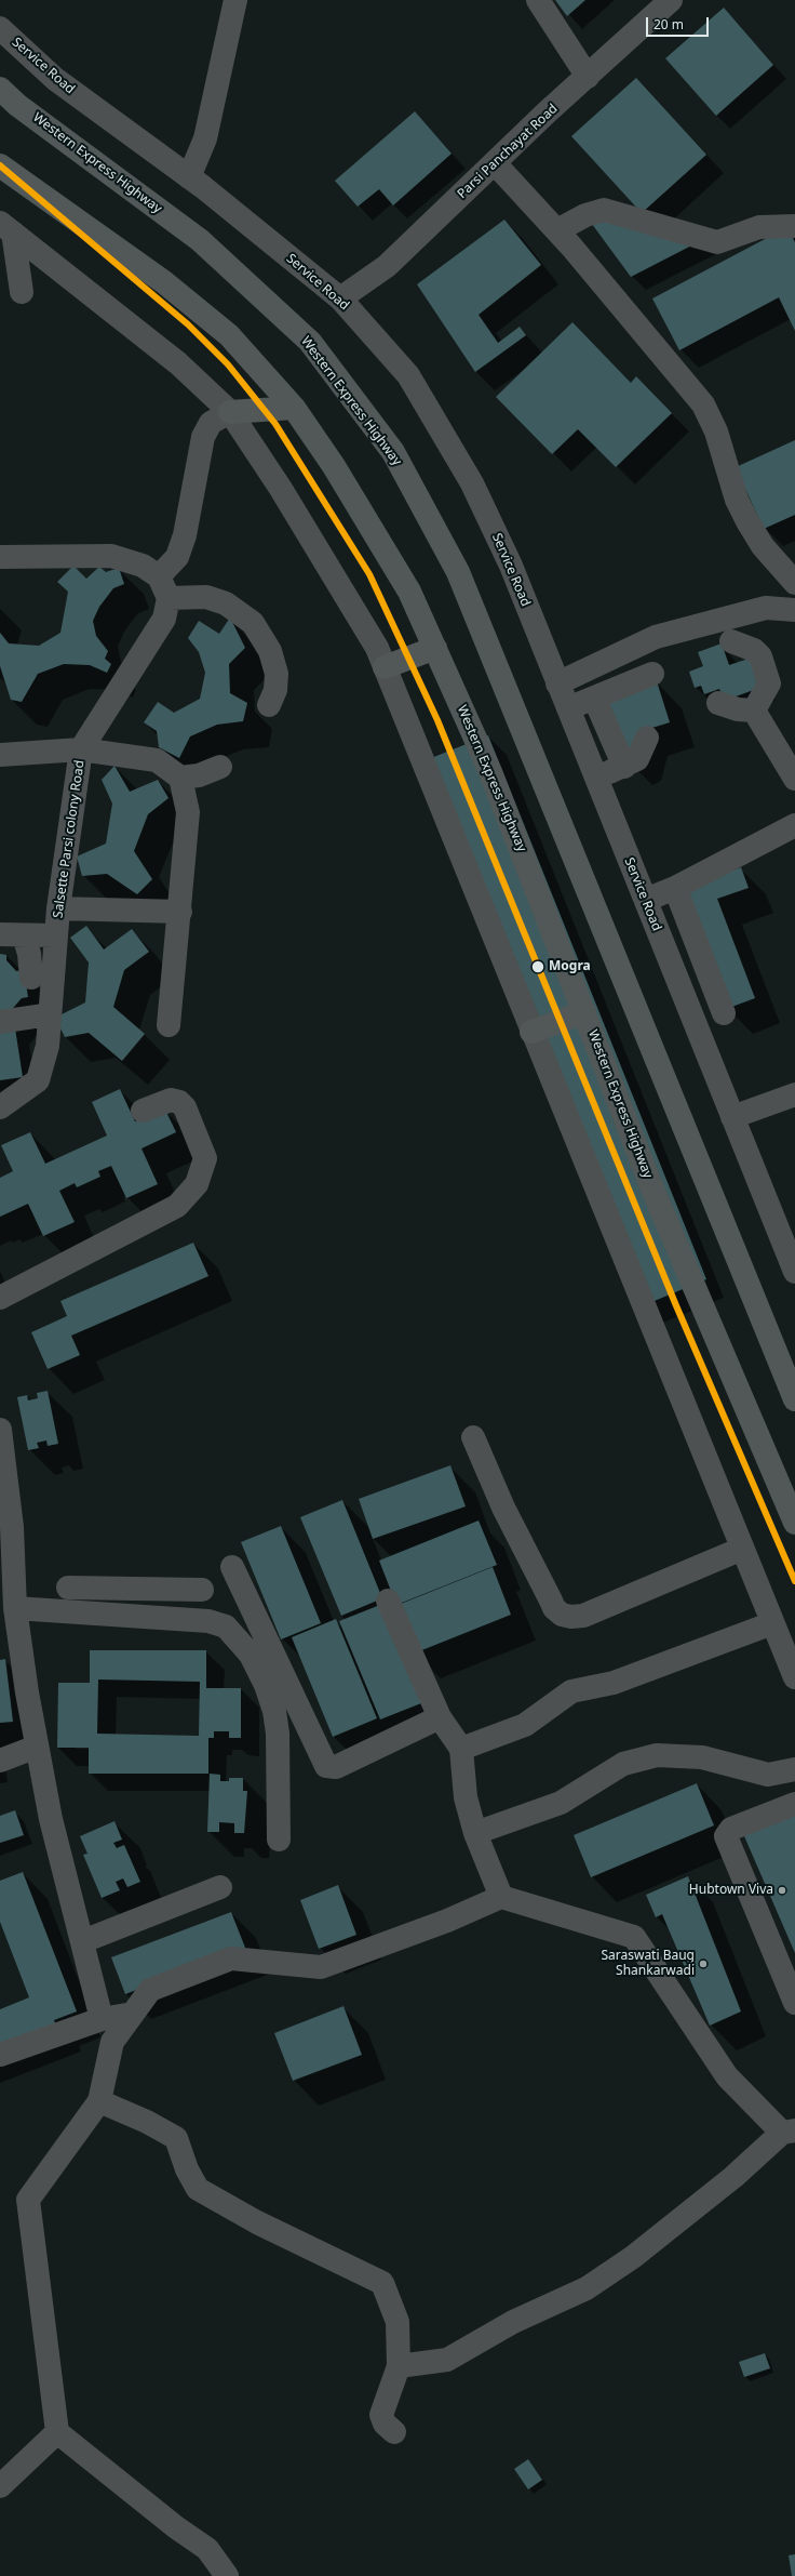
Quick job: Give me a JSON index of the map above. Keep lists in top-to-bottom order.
{
  "streets": {
    "highway": ["Western Express Highway"],
    "street": ["Service Road", "Parsi Panchayat Road", "Salsette Parsi colony Road"]
  },
  "crossings": [
    ["Service Road", "Parsi Panchayat Road"]
  ],
  "places": ["Mogra", "Hubtown Viva", "Saraswati Baug Shankarwadi"],
  "scale_bar": "20 m"
}
